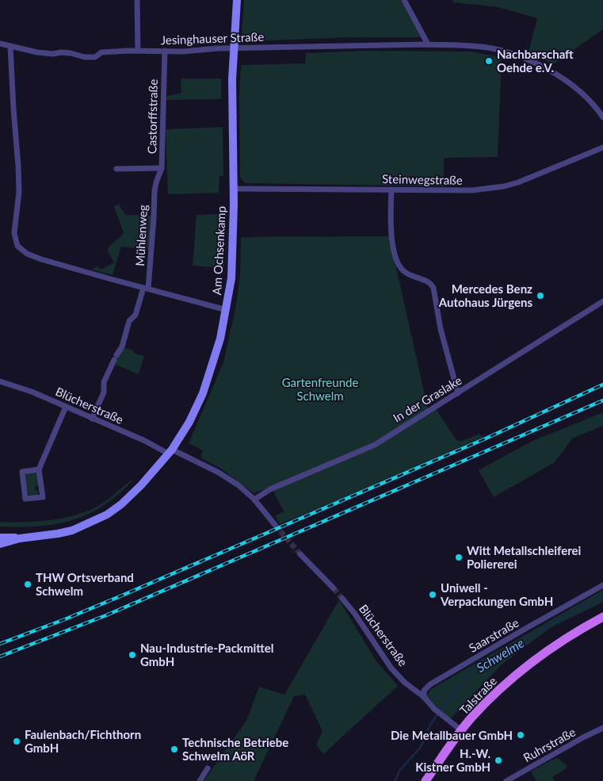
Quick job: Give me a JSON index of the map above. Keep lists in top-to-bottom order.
{
  "streets": {
    "main road": ["Am Ochsenkamp", "Talstraße"],
    "street": [
      "Jesinghauser Straße",
      "Castorffstraße",
      "Steinwegstraße",
      "Mühlenweg",
      "In der Graslake",
      "Blücherstraße",
      "Saarstraße",
      "Ruhrstraße"
    ]
  },
  "crossings": [
    ["Jesinghauser Straße", "Castorffstraße"],
    ["Jesinghauser Straße", "Am Ochsenkamp"],
    ["Castorffstraße", "Mühlenweg"],
    ["Steinwegstraße", "Am Ochsenkamp"],
    ["Mühlenweg", "Blücherstraße"],
    ["Am Ochsenkamp", "Blücherstraße"],
    ["In der Graslake", "Blücherstraße"],
    ["Blücherstraße", "Saarstraße"],
    ["Blücherstraße", "Talstraße"]
  ],
  "water": ["Schwelme"],
  "parks": ["Gartenfreunde Schwelm"],
  "places": [
    "Nachbarschaft Oehde e.V.",
    "Mercedes Benz Autohaus Jürgens",
    "Witt Metallschleiferei Poliererei",
    "THW Ortsverband Schwelm",
    "Uniwell - Verpackungen GmbH",
    "Nau-Industrie-Packmittel GmbH",
    "Die Metallbauer GmbH",
    "Faulenbach/Fichthorn GmbH",
    "Technische Betriebe Schwelm AöR",
    "H.-W. Kistner GmbH"
  ]
}
